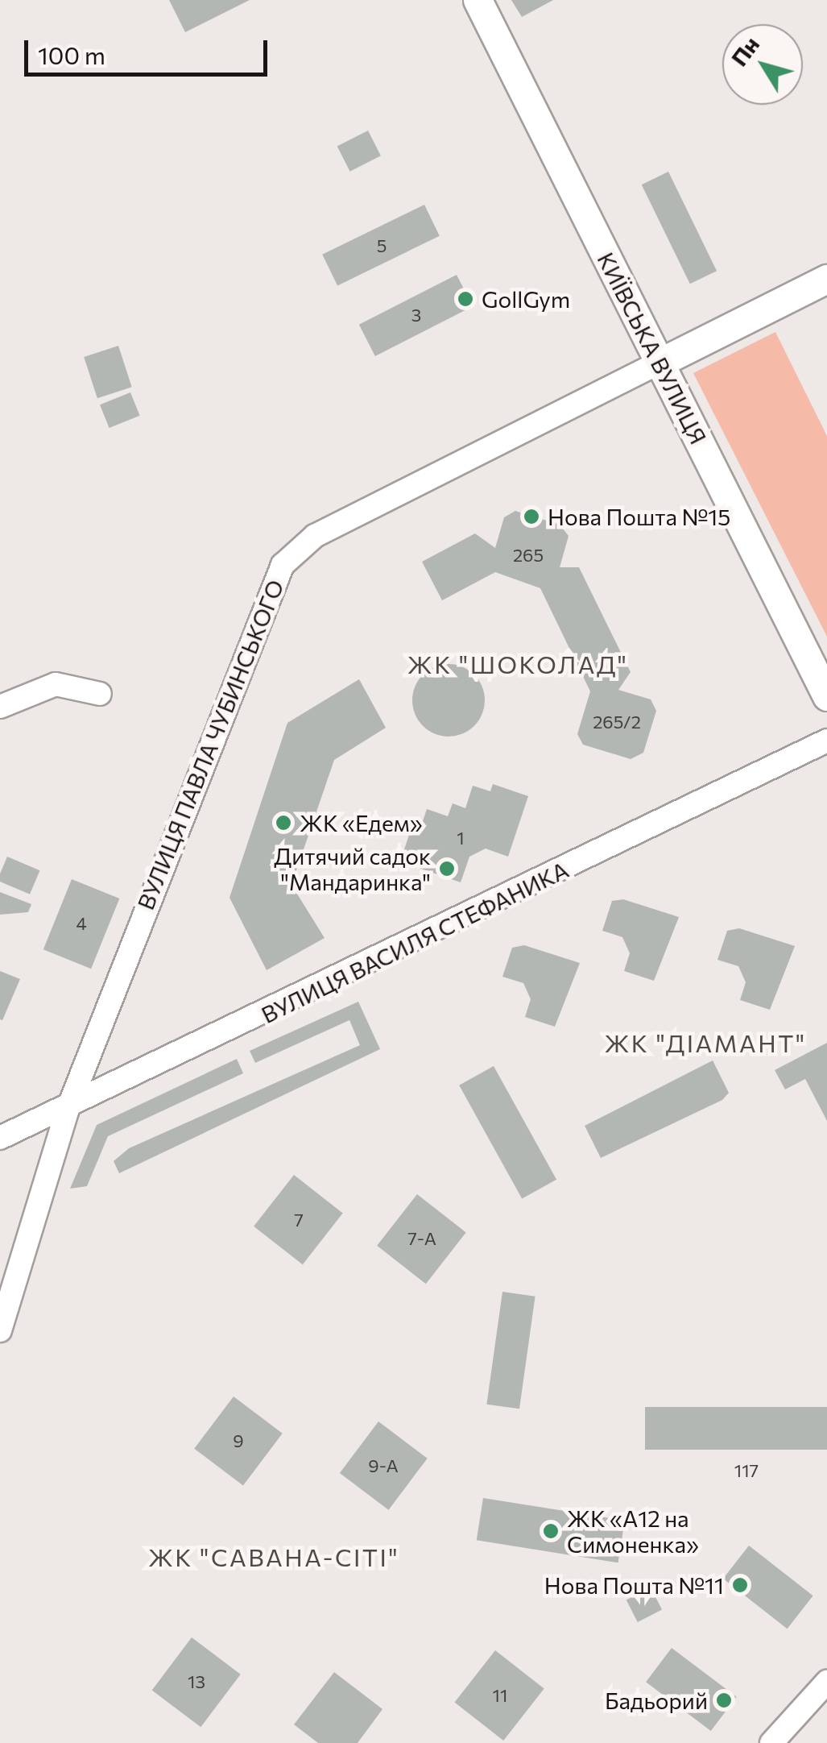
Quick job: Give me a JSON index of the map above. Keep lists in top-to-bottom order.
{
  "streets": {
    "main road": ["КИЇВСЬКА ВУЛИЦЯ"],
    "street": ["ВУЛИЦЯ ПАВЛА ЧУБИНСЬКОГО", "ВУЛИЦЯ ВАСИЛЯ СТЕФАНИКА"]
  },
  "crossings": [
    ["КИЇВСЬКА ВУЛИЦЯ", "ВУЛИЦЯ ПАВЛА ЧУБИНСЬКОГО"],
    ["ВУЛИЦЯ ПАВЛА ЧУБИНСЬКОГО", "ВУЛИЦЯ ВАСИЛЯ СТЕФАНИКА"]
  ],
  "districts": ["ЖК \"ШОКОЛАД\"", "ЖК \"ДІАМАНТ\"", "ЖК \"САВАНА-СІТІ\""],
  "places": [
    "GollGym",
    "Нова Пошта №15",
    "ЖК «Едем»",
    "Дитячий садок \"Мандаринка\"",
    "ЖК «А12 на Симоненка»",
    "Нова Пошта №11",
    "Бадьорий"
  ],
  "house_numbers": [
    "5",
    "3",
    "265",
    "265/2",
    "1",
    "4",
    "7",
    "7-А",
    "9",
    "9-А",
    "117",
    "13",
    "11"
  ],
  "scale_bar": "100 m",
  "north": "top left"
}
